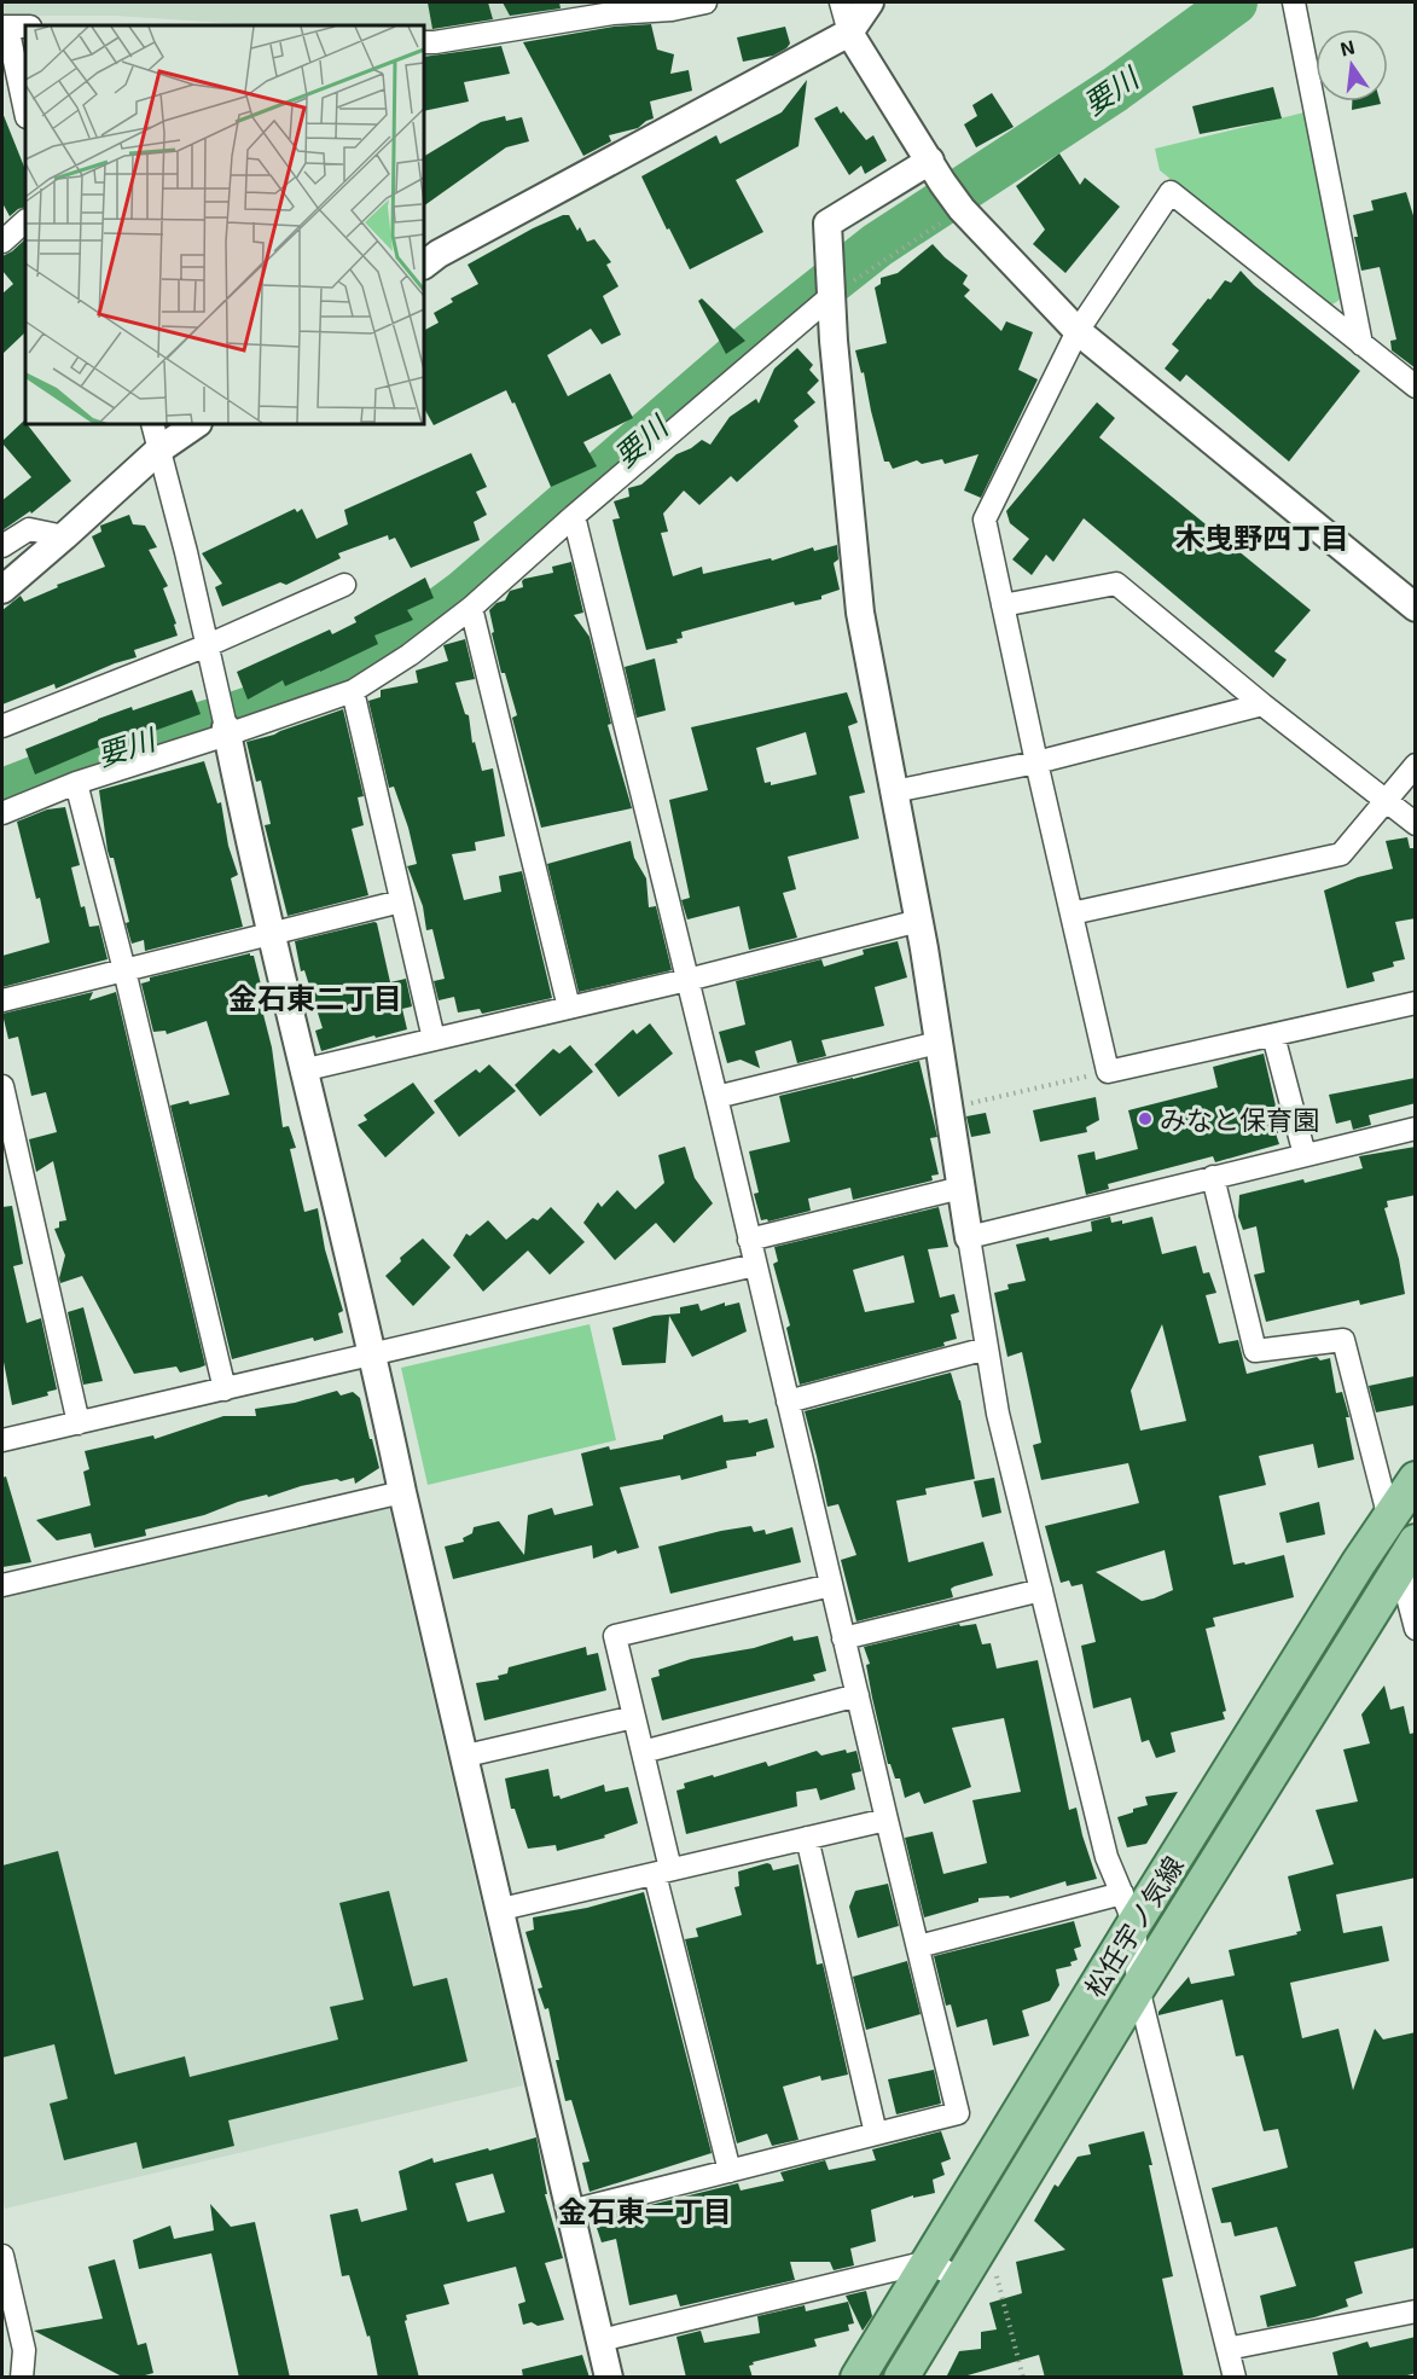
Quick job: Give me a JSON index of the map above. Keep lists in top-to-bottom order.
{
  "streets": {
    "main road": ["松任宇ノ気線"]
  },
  "districts": ["木曳野四丁目", "金石東二丁目", "金石東一丁目"],
  "water": ["要川"],
  "places": ["みなと保育園"],
  "north": "top"
}
